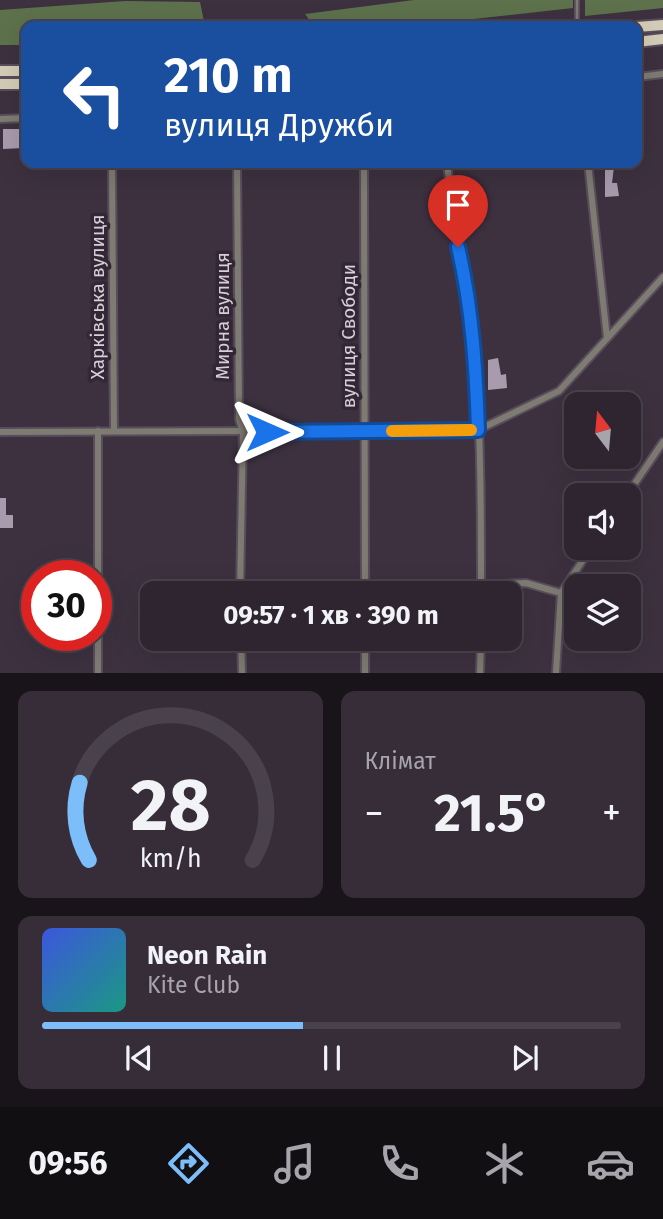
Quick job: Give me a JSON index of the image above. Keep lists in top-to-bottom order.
{
  "streets": {
    "street": ["Харківська вулиця", "Мирна вулиця", "вулиця Свободи"]
  },
  "north": "top",
  "page": {
    "turn": ["210 m", "вулиця Дружби"],
    "limit": "30",
    "trip": "09:57 · 1 хв · 390 m",
    "tile": "Клімат",
    "heat": ["−", "21.5°", "+"],
    "song": ["Neon Rain", "Kite Club"],
    "tabs": "09:56",
    "gauge": ["28", "km/h"]
  }
}
